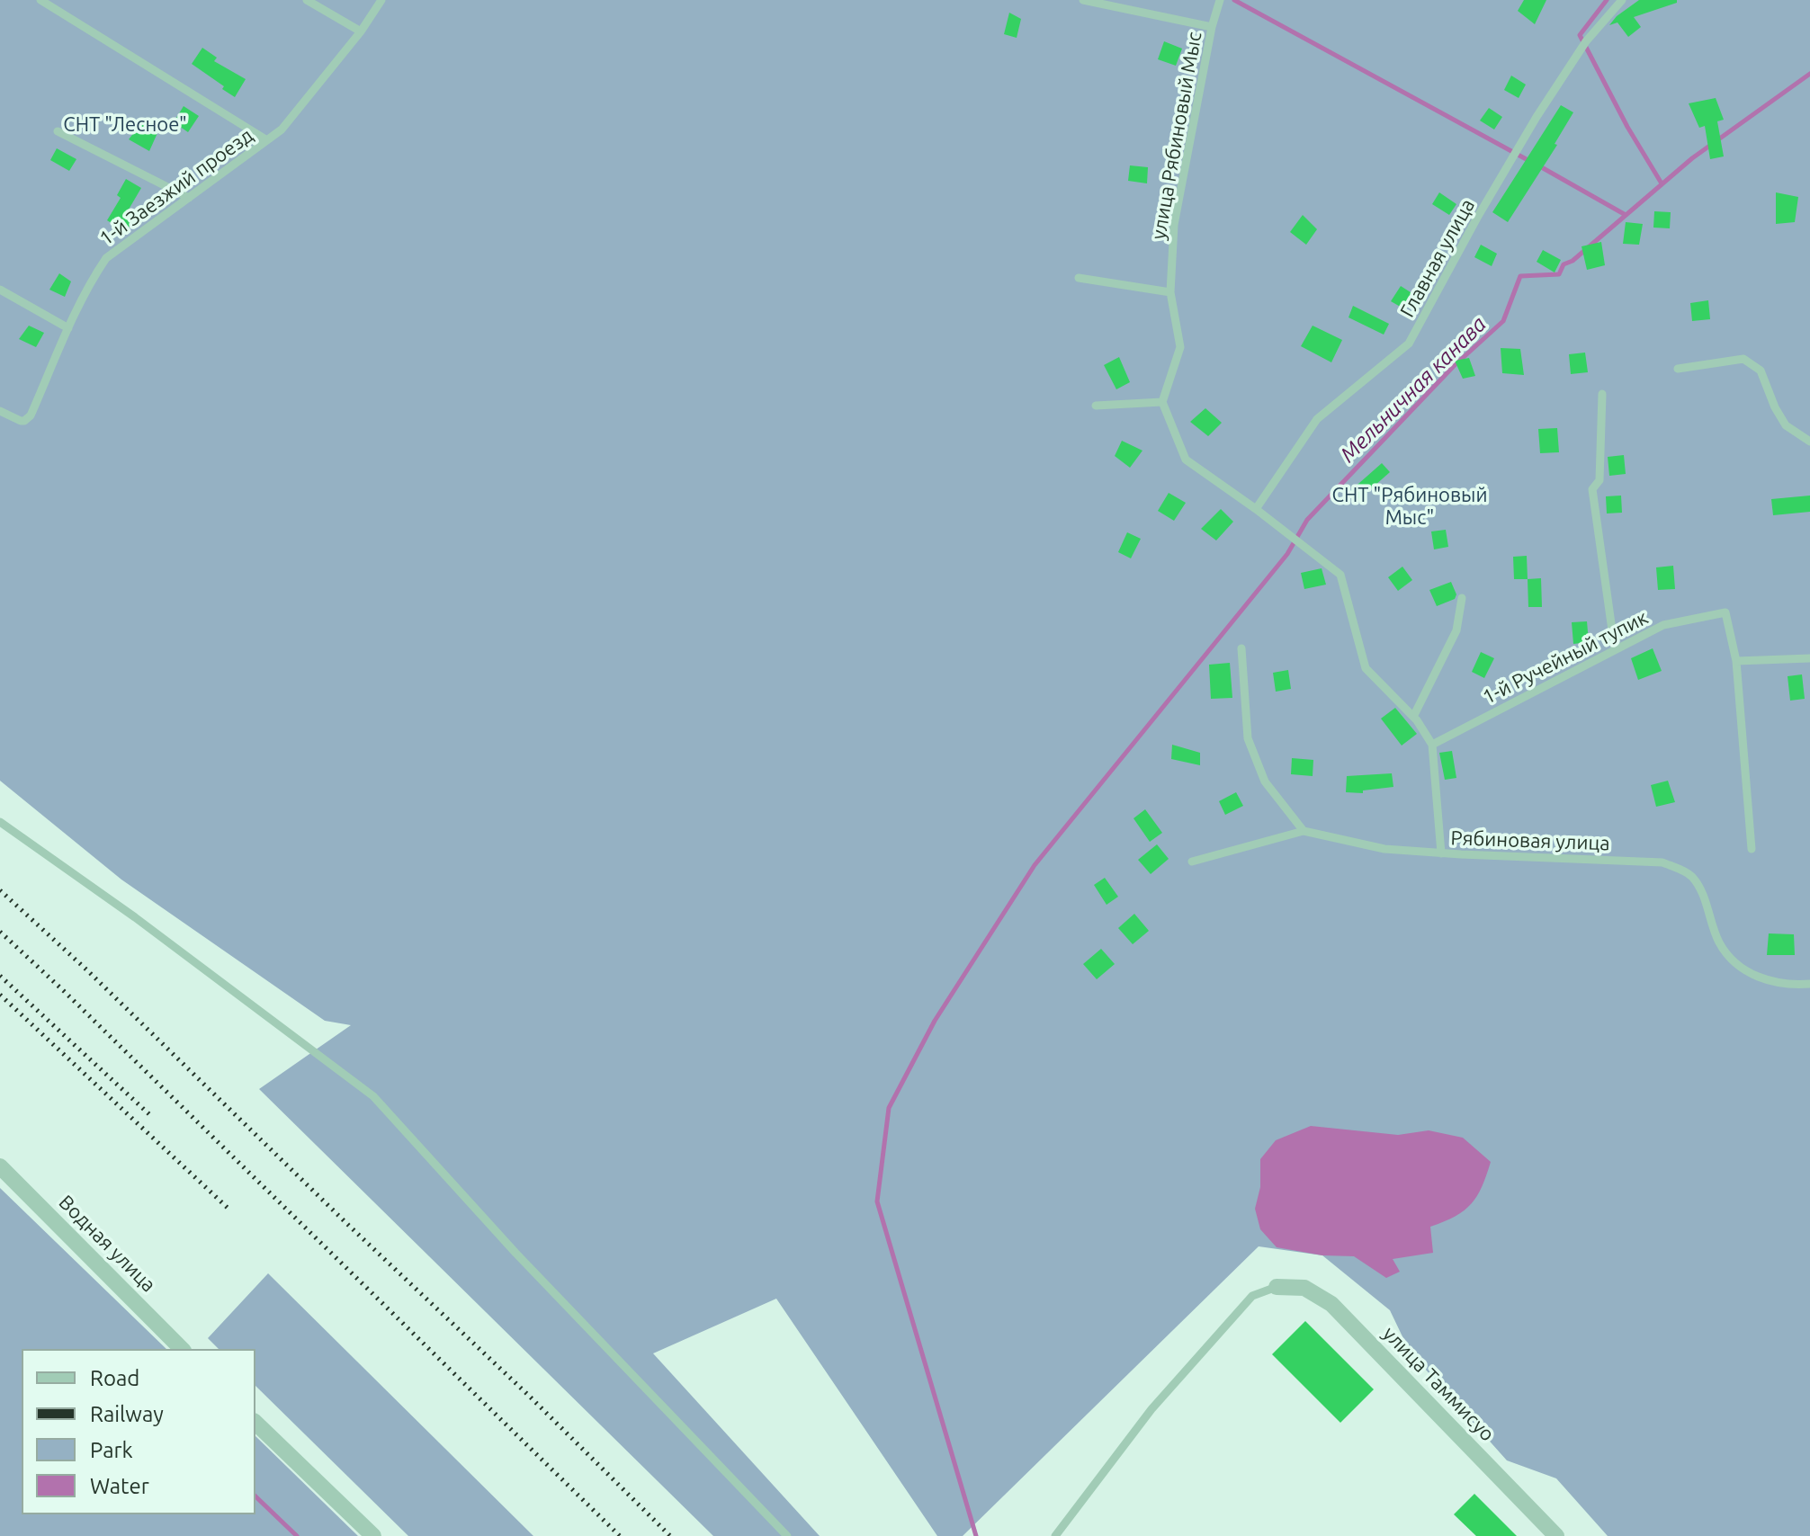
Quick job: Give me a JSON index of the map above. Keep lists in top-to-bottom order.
{
  "streets": {
    "street": ["Водная улица", "улица Таммисуо"],
    "lane": [
      "улица Рябиновый Мыс",
      "1-й Заезжий проезд",
      "Главная улица",
      "1-й Ручейный тупик",
      "Рябиновая улица"
    ]
  },
  "water": ["Мельничная канава"],
  "parks": ["СНТ \"Лесное\"", "СНТ \"Рябиновый Мыс\""],
  "legend": [
    "Road",
    "Railway",
    "Park",
    "Water"
  ]
}
